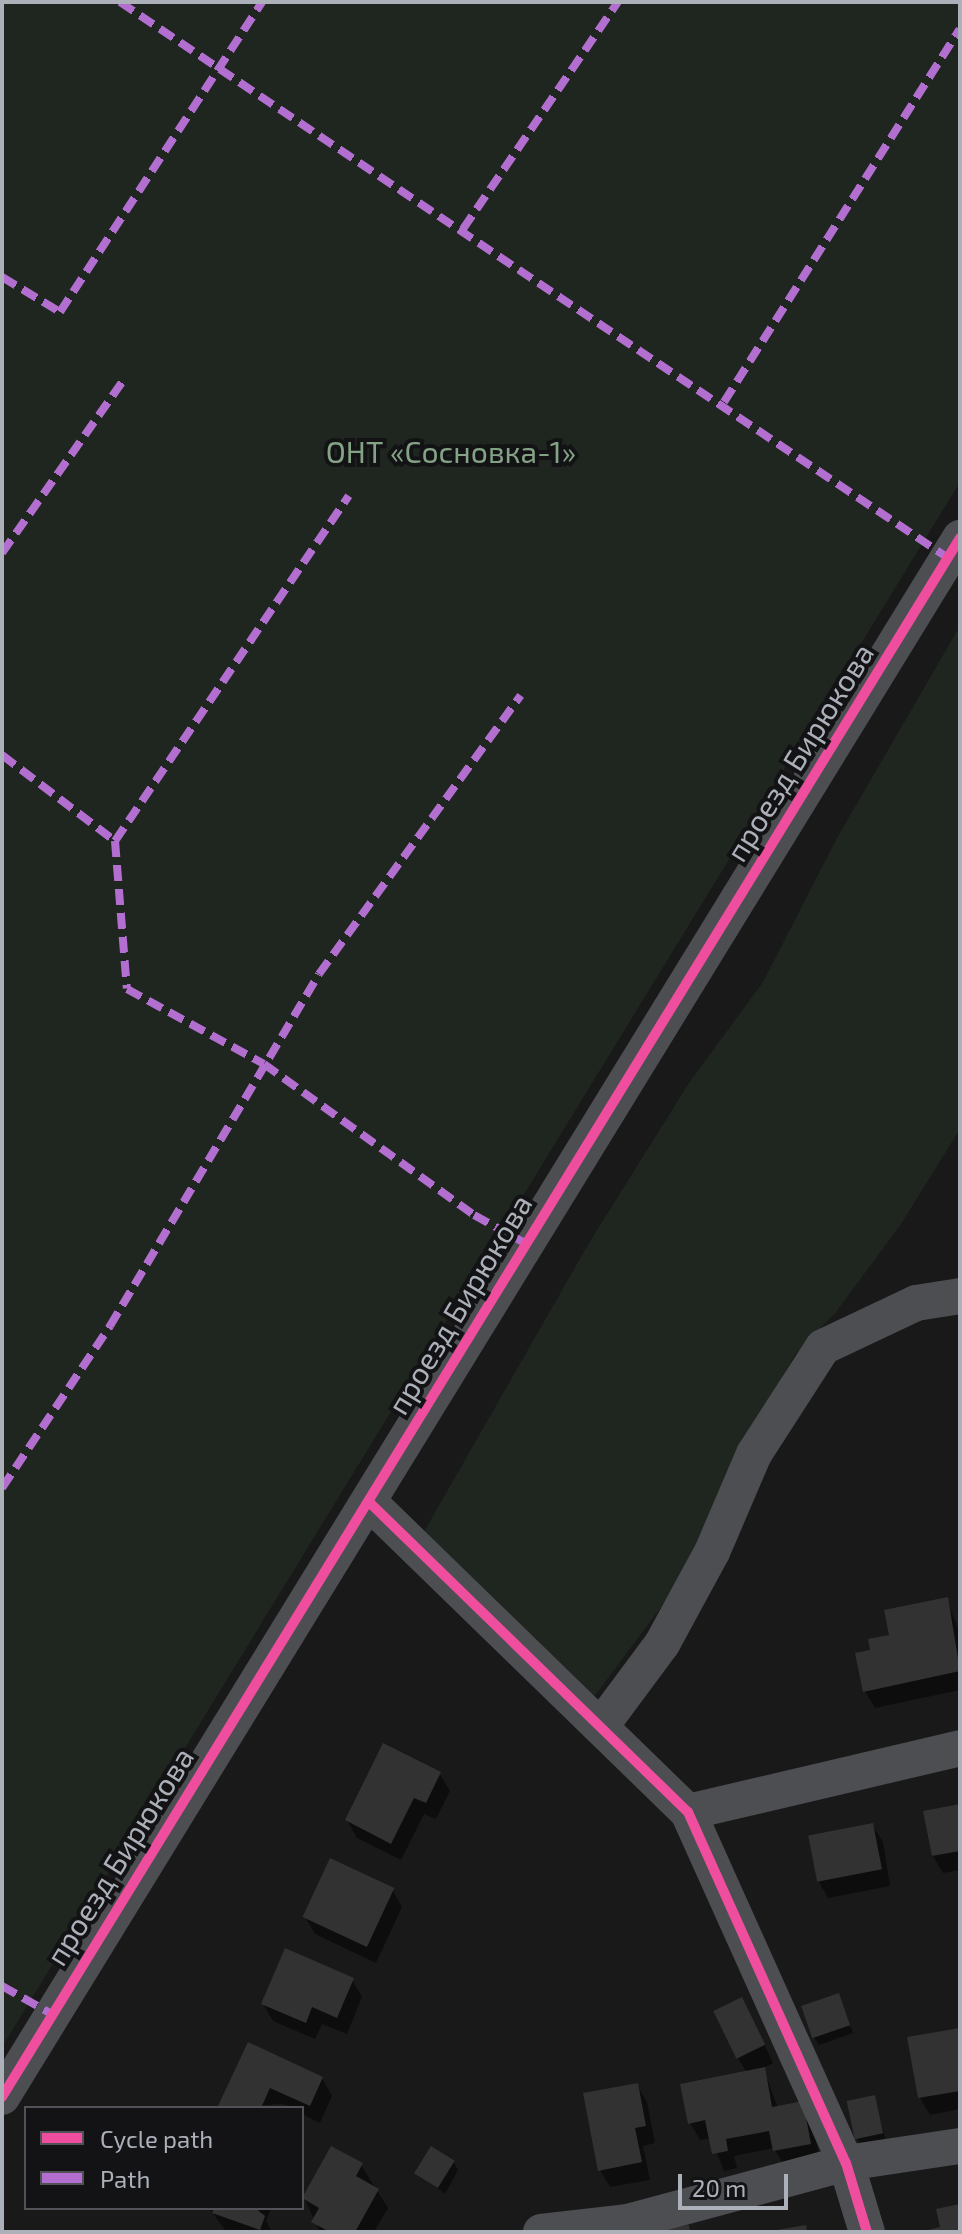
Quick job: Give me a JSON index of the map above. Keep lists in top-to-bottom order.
{
  "streets": {
    "street": ["проезд Бирюкова"]
  },
  "parks": ["ОНТ «Сосновка-1»"],
  "legend": ["Cycle path", "Path"],
  "scale_bar": "20 m"
}
